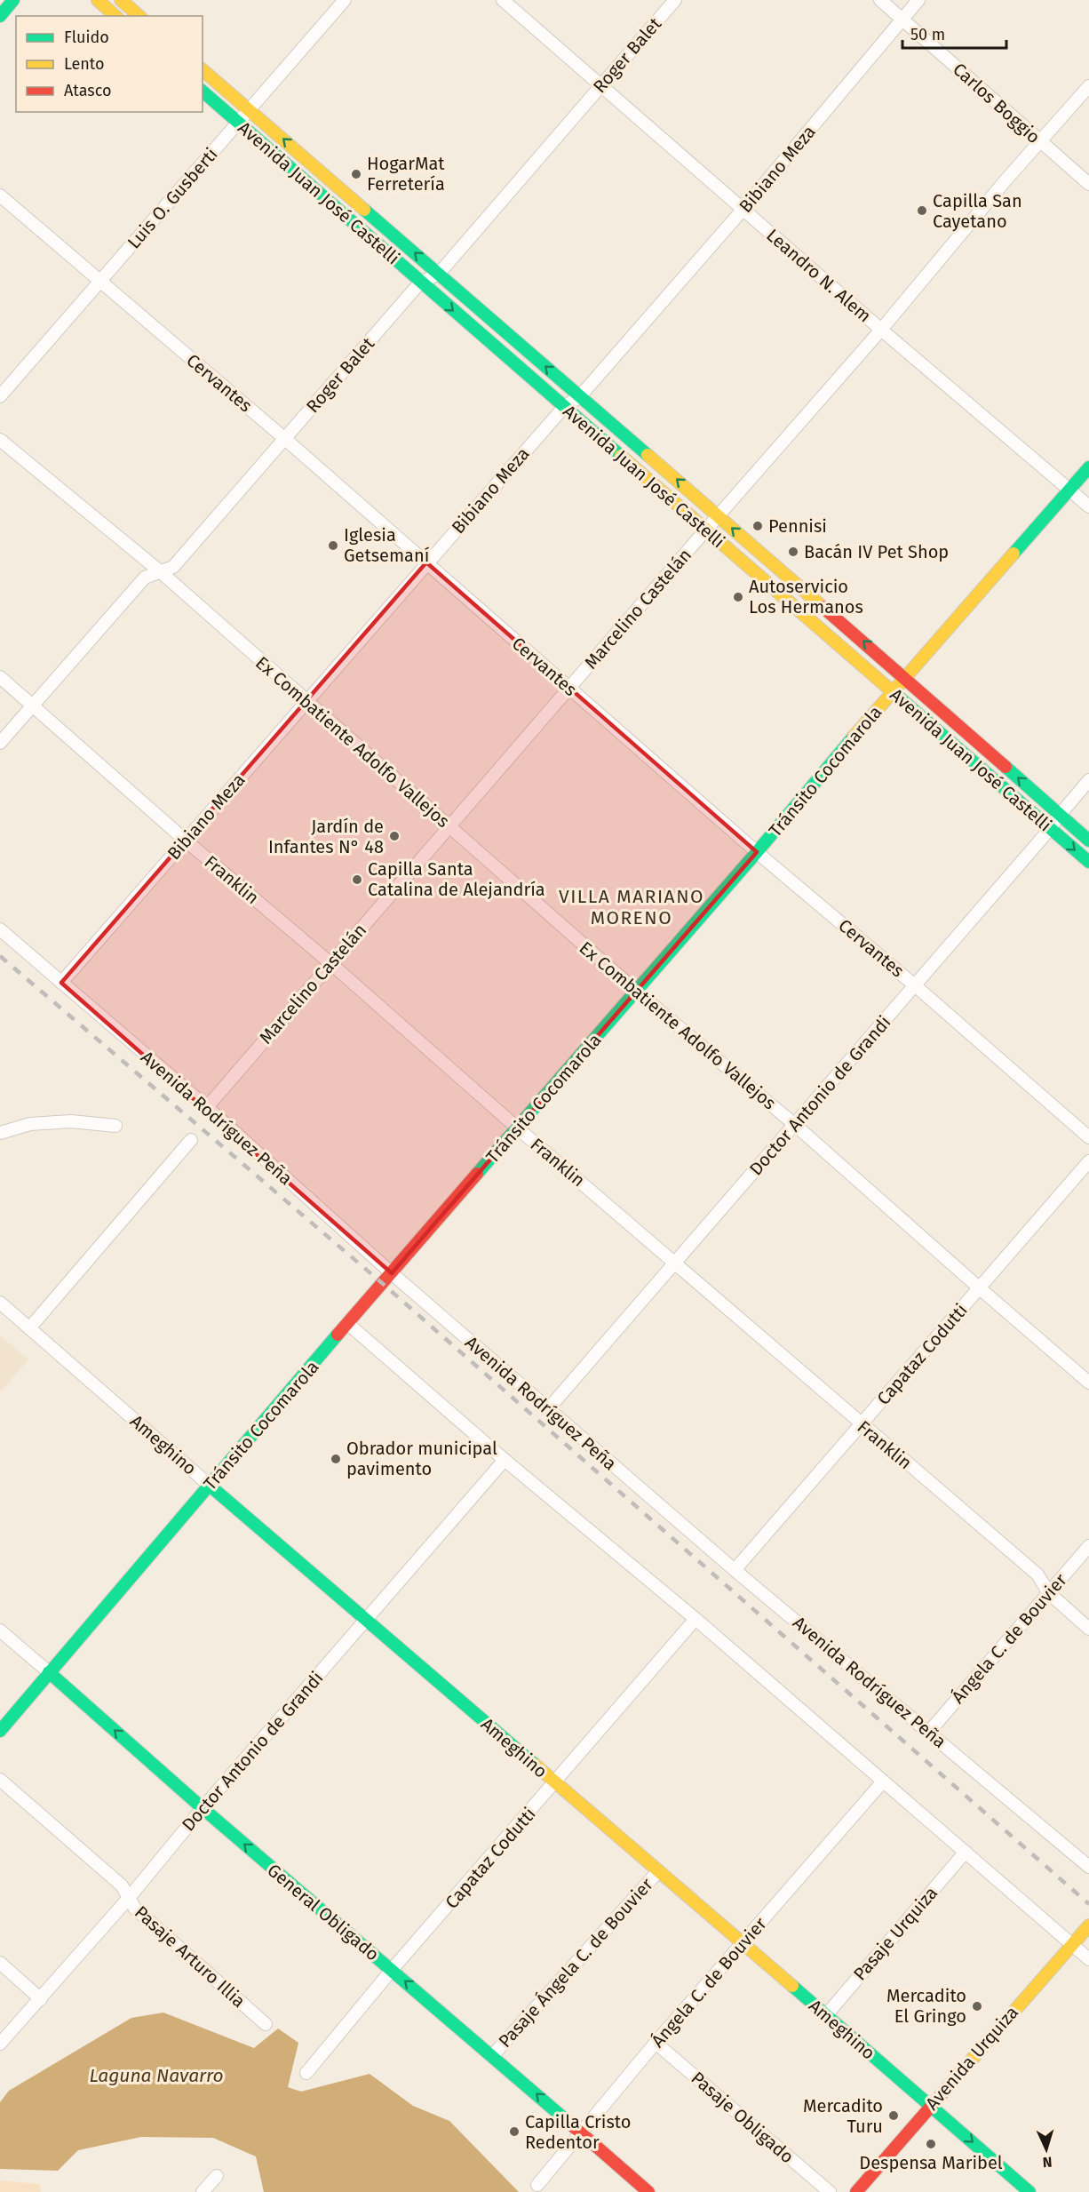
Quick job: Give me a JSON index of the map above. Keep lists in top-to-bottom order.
{
  "streets": {
    "street": [
      "Roger Balet",
      "Carlos Boggio",
      "Bibiano Meza",
      "Avenida Juan José Castelli",
      "Luis O. Gusberti",
      "Leandro N. Alem",
      "Cervantes",
      "Marcelino Castelán",
      "Ex Combatiente Adolfo Vallejos",
      "Tránsito Cocomarola",
      "Franklin",
      "Doctor Antonio de Grandi",
      "Avenida Rodríguez Peña",
      "Capataz Codutti",
      "Ameghino",
      "Ángela C. de Bouvier",
      "General Obligado",
      "Pasaje Urquiza",
      "Pasaje Arturo Illia",
      "Pasaje Ángela C. de Bouvier",
      "Avenida Urquiza",
      "Pasaje Obligado"
    ]
  },
  "crossings": [
    ["Roger Balet", "Avenida Juan José Castelli"],
    ["Roger Balet", "Leandro N. Alem"],
    ["Roger Balet", "Cervantes"],
    ["Roger Balet", "Ex Combatiente Adolfo Vallejos"],
    ["Roger Balet", "Franklin"],
    ["Carlos Boggio", "Bibiano Meza"],
    ["Carlos Boggio", "Marcelino Castelán"],
    ["Bibiano Meza", "Avenida Juan José Castelli"],
    ["Bibiano Meza", "Leandro N. Alem"],
    ["Bibiano Meza", "Cervantes"],
    ["Bibiano Meza", "Ex Combatiente Adolfo Vallejos"],
    ["Bibiano Meza", "Franklin"],
    ["Bibiano Meza", "Avenida Rodríguez Peña"],
    ["Avenida Juan José Castelli", "Luis O. Gusberti"],
    ["Avenida Juan José Castelli", "Marcelino Castelán"],
    ["Avenida Juan José Castelli", "Tránsito Cocomarola"],
    ["Avenida Juan José Castelli", "Doctor Antonio de Grandi"],
    ["Luis O. Gusberti", "Cervantes"],
    ["Leandro N. Alem", "Marcelino Castelán"],
    ["Leandro N. Alem", "Tránsito Cocomarola"],
    ["Cervantes", "Marcelino Castelán"],
    ["Cervantes", "Tránsito Cocomarola"],
    ["Cervantes", "Doctor Antonio de Grandi"],
    ["Marcelino Castelán", "Ex Combatiente Adolfo Vallejos"],
    ["Marcelino Castelán", "Franklin"],
    ["Marcelino Castelán", "Avenida Rodríguez Peña"],
    ["Ex Combatiente Adolfo Vallejos", "Tránsito Cocomarola"],
    ["Ex Combatiente Adolfo Vallejos", "Doctor Antonio de Grandi"],
    ["Ex Combatiente Adolfo Vallejos", "Capataz Codutti"],
    ["Tránsito Cocomarola", "Franklin"],
    ["Tránsito Cocomarola", "Avenida Rodríguez Peña"],
    ["Tránsito Cocomarola", "Ameghino"],
    ["Tránsito Cocomarola", "General Obligado"],
    ["Franklin", "Doctor Antonio de Grandi"],
    ["Franklin", "Capataz Codutti"],
    ["Franklin", "Ángela C. de Bouvier"],
    ["Doctor Antonio de Grandi", "Avenida Rodríguez Peña"],
    ["Doctor Antonio de Grandi", "Ameghino"],
    ["Doctor Antonio de Grandi", "General Obligado"],
    ["Doctor Antonio de Grandi", "Pasaje Arturo Illia"],
    ["Avenida Rodríguez Peña", "Capataz Codutti"],
    ["Avenida Rodríguez Peña", "Ángela C. de Bouvier"],
    ["Capataz Codutti", "Ameghino"],
    ["Capataz Codutti", "General Obligado"],
    ["Ameghino", "Ángela C. de Bouvier"],
    ["Ameghino", "Pasaje Urquiza"],
    ["Ameghino", "Pasaje Ángela C. de Bouvier"],
    ["Ameghino", "Avenida Urquiza"],
    ["Ángela C. de Bouvier", "General Obligado"],
    ["Ángela C. de Bouvier", "Pasaje Obligado"],
    ["General Obligado", "Pasaje Ángela C. de Bouvier"]
  ],
  "one_way": ["General Obligado"],
  "districts": ["VILLA MARIANO MORENO"],
  "water": ["Laguna Navarro"],
  "places": [
    "HogarMat Ferretería",
    "Capilla San Cayetano",
    "Pennisi",
    "Iglesia Getsemaní",
    "Bacán IV Pet Shop",
    "Autoservicio Los Hermanos",
    "Jardín de Infantes N° 48",
    "Capilla Santa Catalina de Alejandría",
    "Obrador municipal pavimento",
    "Mercadito El Gringo",
    "Mercadito Turu",
    "Capilla Cristo Redentor",
    "Despensa Maribel"
  ],
  "legend": ["Fluido", "Lento", "Atasco"],
  "scale_bar": "50 m",
  "north": "bottom"
}
